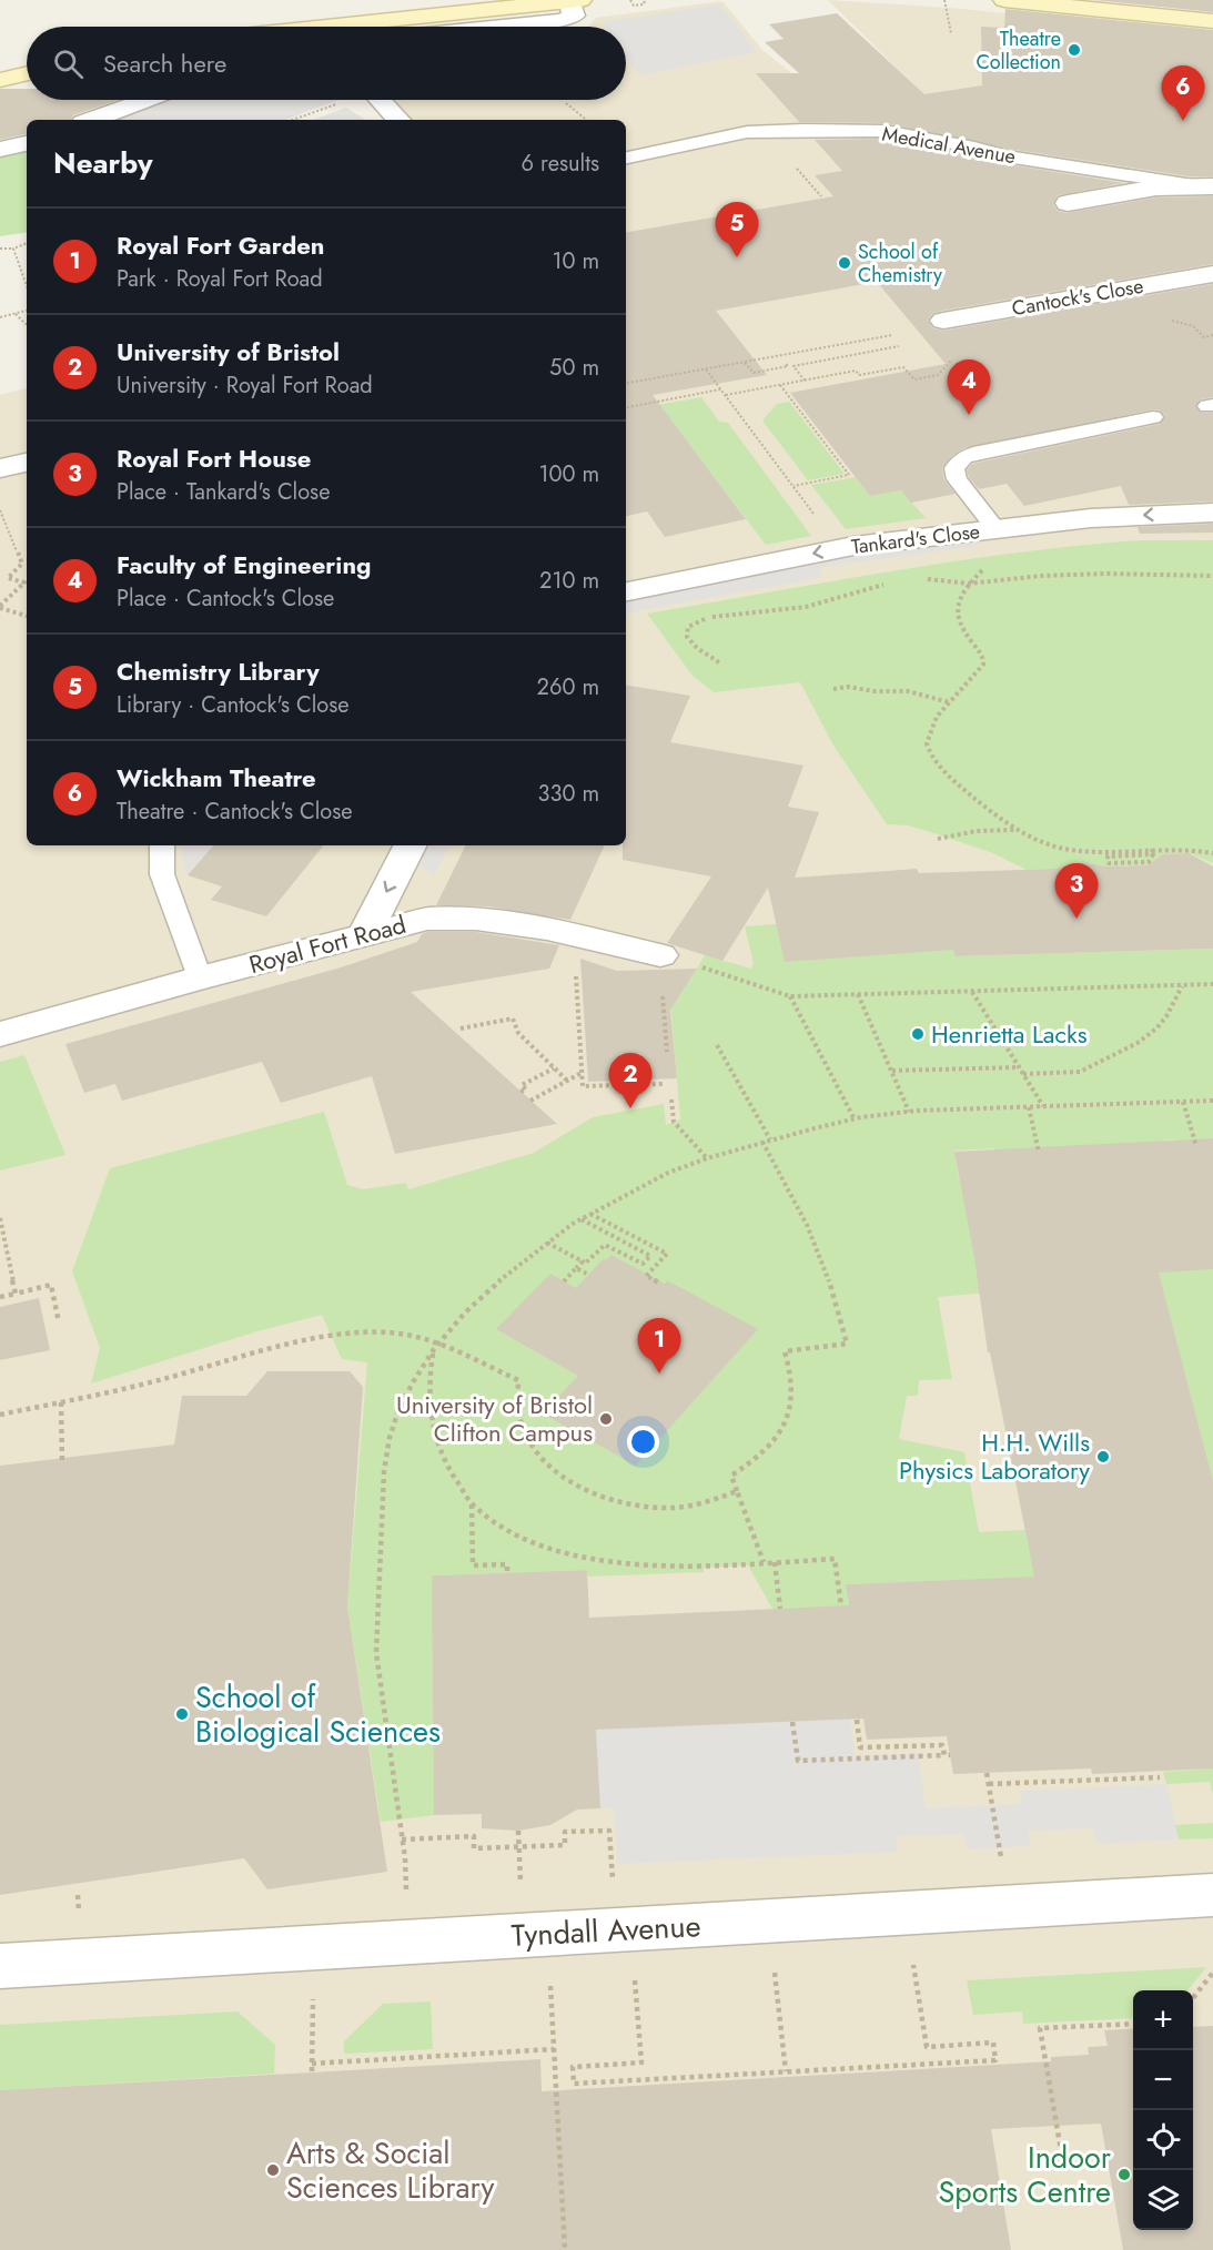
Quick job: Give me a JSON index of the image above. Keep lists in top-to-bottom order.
{
  "streets": {
    "street": [
      "Cantock's Close",
      "Tankard's Close",
      "Royal Fort Road",
      "Tyndall Avenue"
    ],
    "lane": ["Medical Avenue"]
  },
  "one_way": ["Tankard's Close"],
  "places": [
    "Theatre Collection",
    "School of Chemistry",
    "Henrietta Lacks",
    "University of Bristol Clifton Campus",
    "H.H. Wills Physics Laboratory",
    "School of Biological Sciences",
    "Arts & Social Sciences Library",
    "Indoor Sports Centre"
  ],
  "page": {
    "search": "Search here",
    "pins": [
      "6",
      "5",
      "4",
      "3",
      "2",
      "1"
    ],
    "heading": ["Nearby", "6 results"],
    "list": [
      {
        "mark": "1",
        "name": "Royal Fort Garden",
        "note": "Park · Royal Fort Road",
        "value": "10 m"
      },
      {
        "mark": "2",
        "name": "University of Bristol",
        "note": "University · Royal Fort Road",
        "value": "50 m"
      },
      {
        "mark": "3",
        "name": "Royal Fort House",
        "note": "Place · Tankard's Close",
        "value": "100 m"
      },
      {
        "mark": "4",
        "name": "Faculty of Engineering",
        "note": "Place · Cantock's Close",
        "value": "210 m"
      },
      {
        "mark": "5",
        "name": "Chemistry Library",
        "note": "Library · Cantock's Close",
        "value": "260 m"
      },
      {
        "mark": "6",
        "name": "Wickham Theatre",
        "note": "Theatre · Cantock's Close",
        "value": "330 m"
      }
    ],
    "map_buttons": ["+", "−"]
  }
}
